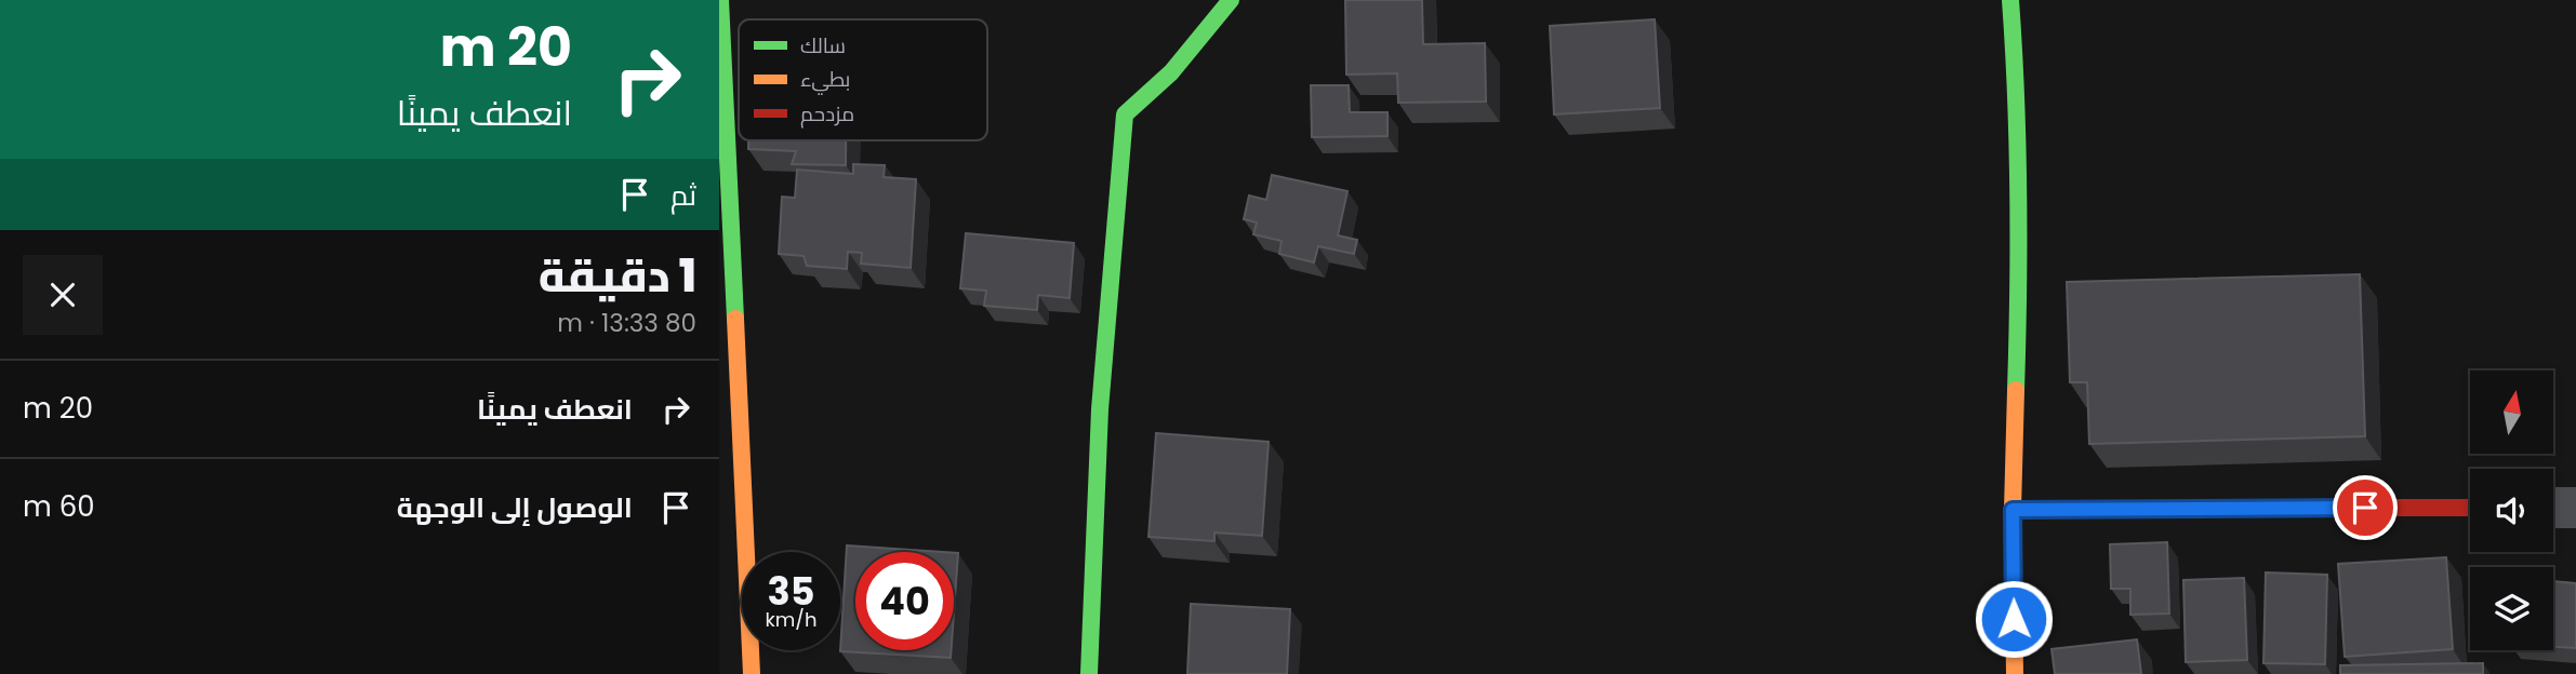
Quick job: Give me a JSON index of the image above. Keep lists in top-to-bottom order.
{
  "legend": ["سالك", "بطيء", "مزدحم"],
  "north": "top",
  "page": {
    "turn": ["20 m", "انعطف يمينًا"],
    "then": "ثم",
    "heading": ["1 دقيقة", "80 m · 13:33"],
    "list": [
      {
        "name": "انعطف يمينًا",
        "value": "20 m"
      },
      {
        "name": "الوصول إلى الوجهة",
        "value": "60 m"
      }
    ],
    "speed": "35 km/h",
    "limit": "40"
  }
}
